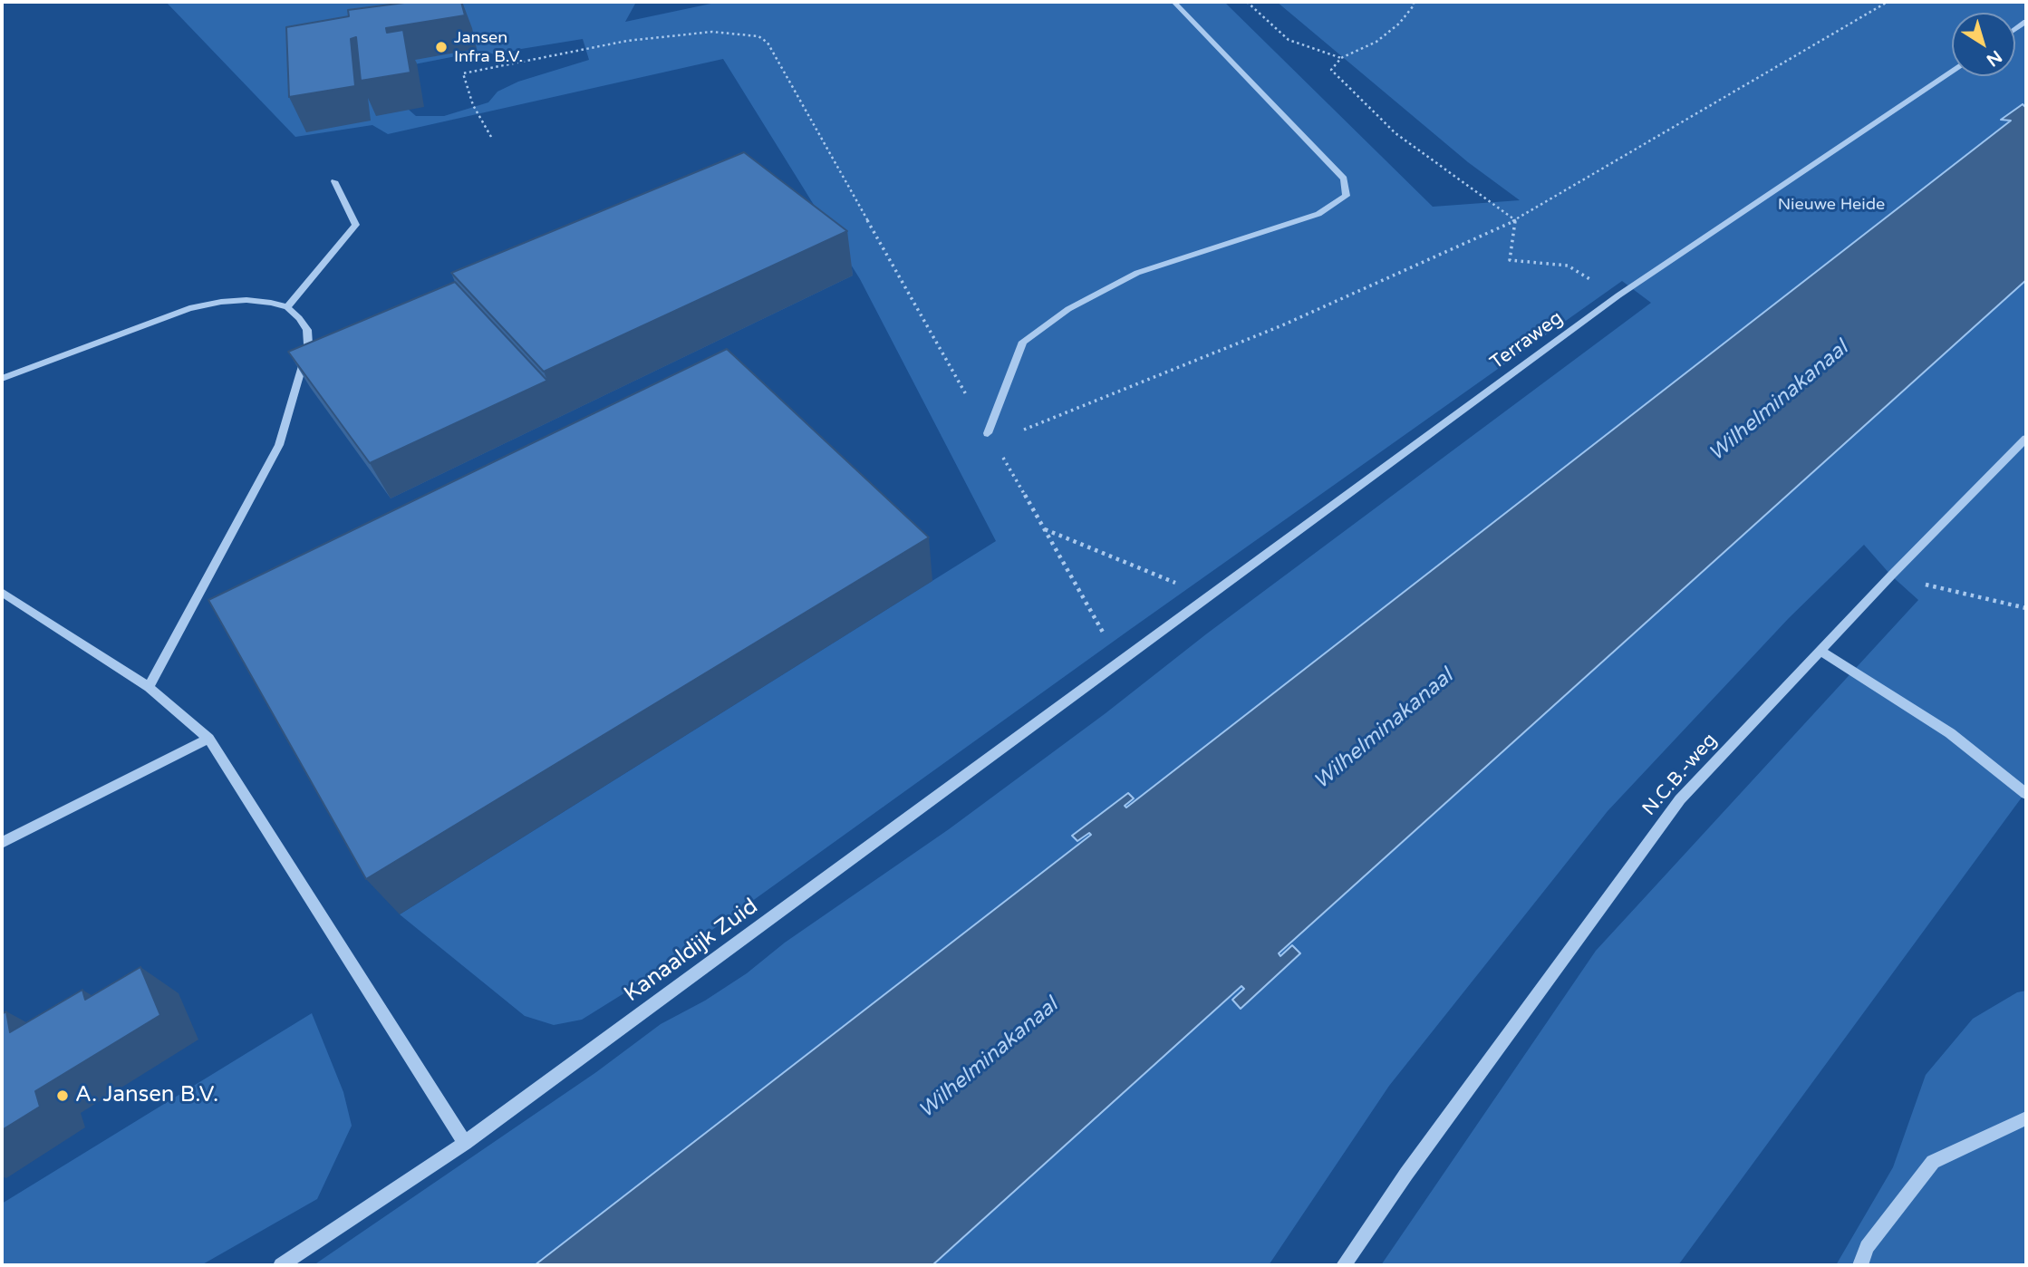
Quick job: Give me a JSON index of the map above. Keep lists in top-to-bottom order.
{
  "streets": {
    "street": ["Terraweg", "N.C.B.-weg", "Kanaaldijk Zuid"]
  },
  "crossings": [
    ["Terraweg", "Kanaaldijk Zuid"]
  ],
  "water": ["Wilhelminakanaal"],
  "parks": ["Nieuwe Heide"],
  "places": ["Jansen Infra B.V.", "A. Jansen B.V."],
  "north": "bottom right"
}
